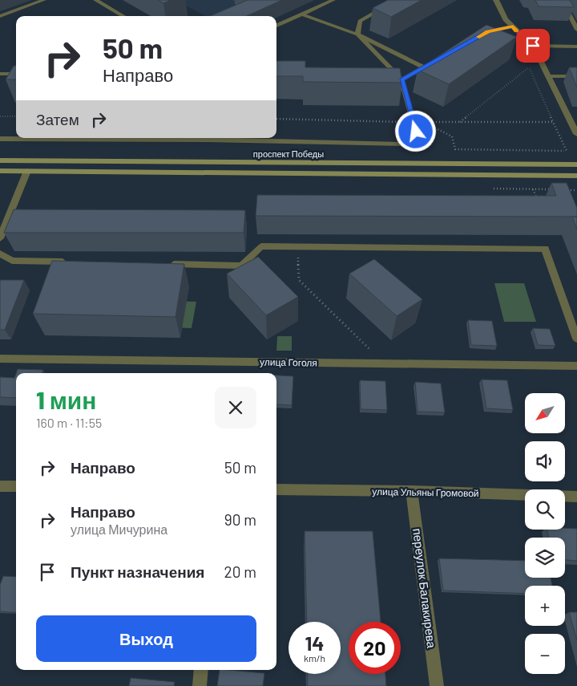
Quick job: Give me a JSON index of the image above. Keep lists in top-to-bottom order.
{
  "streets": {
    "main road": ["проспект Победы"],
    "street": ["улица Гоголя", "улица Ульяны Громовой", "переулок Балакирева"]
  },
  "crossings": [
    ["улица Ульяны Громовой", "переулок Балакирева"]
  ],
  "north": "bottom left",
  "page": {
    "turn": ["50 m", "Направо"],
    "then": "Затем",
    "heading": ["1 мин", "160 m · 11:55"],
    "map_buttons": ["+", "−"],
    "list": [
      {
        "name": "Направо",
        "value": "50 m"
      },
      {
        "name": "Направо",
        "note": "улица Мичурина",
        "value": "90 m"
      },
      {
        "name": "Пункт назначения",
        "value": "20 m"
      }
    ],
    "buttons": "Выход",
    "speed": "14 km/h",
    "limit": "20"
  }
}
